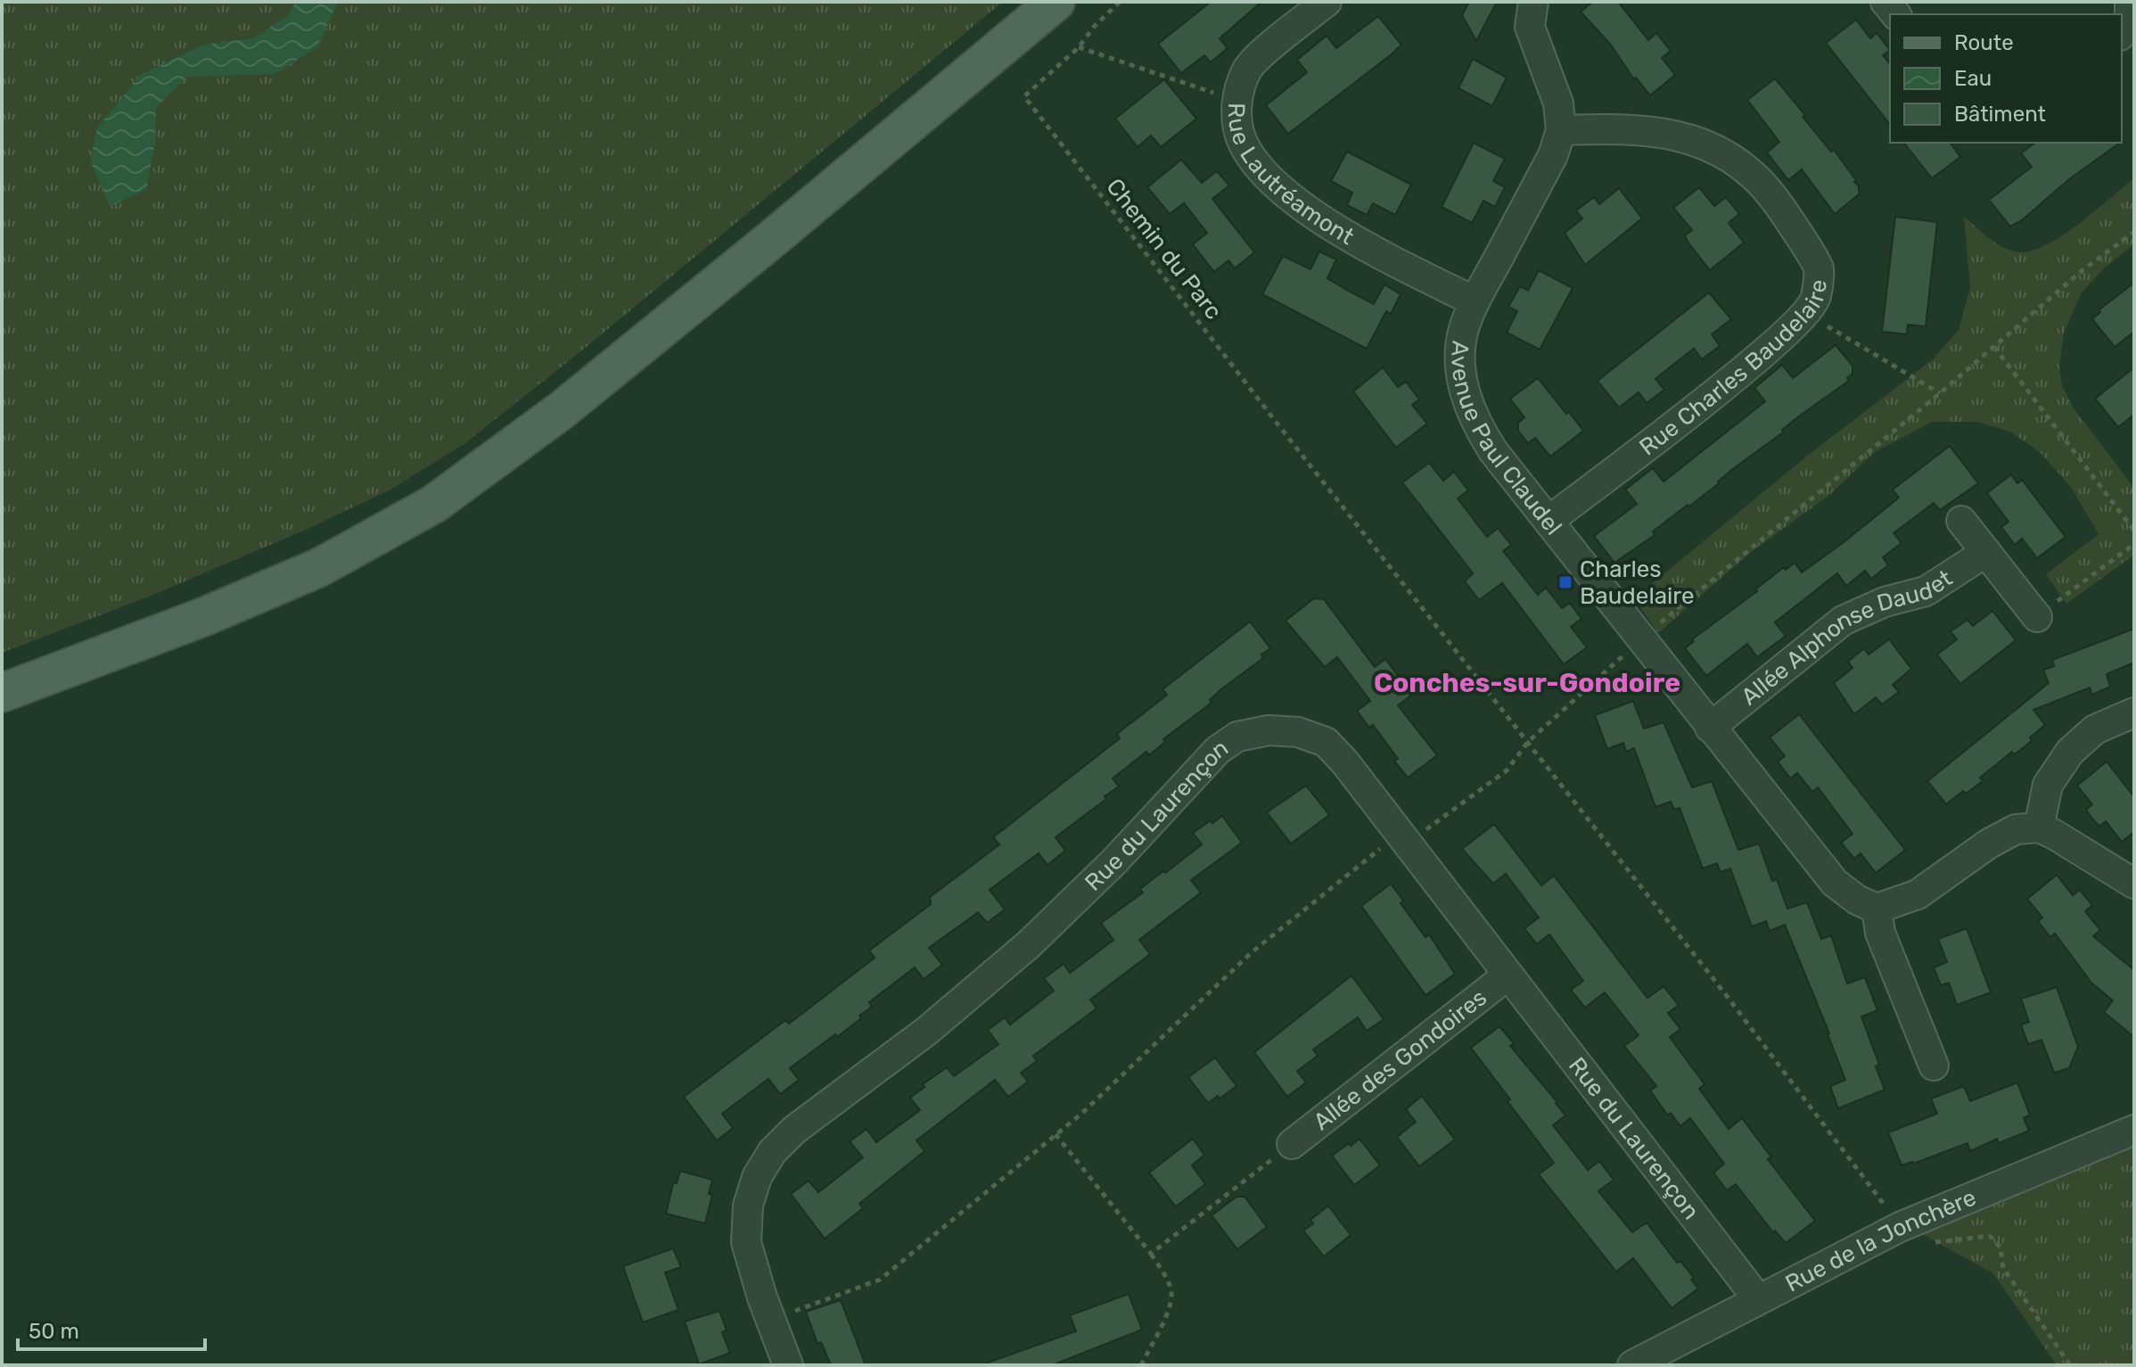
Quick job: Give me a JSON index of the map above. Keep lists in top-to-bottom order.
{
  "streets": {
    "street": [
      "Rue Lautréamont",
      "Rue Charles Baudelaire",
      "Avenue Paul Claudel",
      "Allée Alphonse Daudet",
      "Rue du Laurençon",
      "Allée des Gondoires",
      "Rue de la Jonchère"
    ],
    "path": ["Chemin du Parc"]
  },
  "crossings": [
    ["Rue Lautréamont", "Avenue Paul Claudel"],
    ["Chemin du Parc", "Rue de la Jonchère"],
    ["Rue Charles Baudelaire", "Avenue Paul Claudel"],
    ["Avenue Paul Claudel", "Allée Alphonse Daudet"],
    ["Rue du Laurençon", "Allée des Gondoires"],
    ["Rue du Laurençon", "Rue de la Jonchère"]
  ],
  "districts": ["Conches-sur-Gondoire"],
  "places": {
    "transit": ["Charles Baudelaire"]
  },
  "legend": ["Route", "Eau", "Bâtiment"],
  "scale_bar": "50 m"
}
